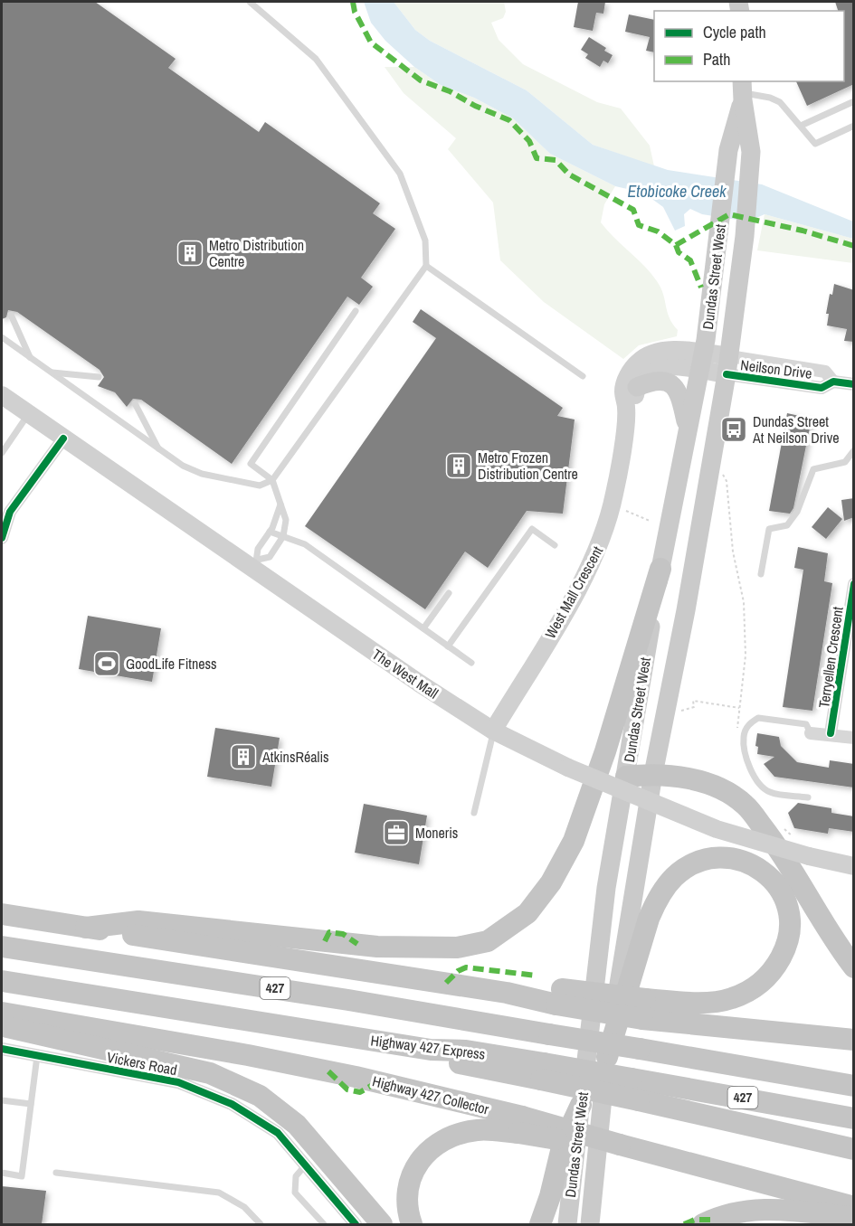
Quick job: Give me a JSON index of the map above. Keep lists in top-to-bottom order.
{
  "streets": {
    "highway": ["427", "Highway 427 Express", "Highway 427 Collector"],
    "main road": [
      "Dundas Street West",
      "Neilson Drive",
      "West Mall Crescent",
      "The West Mall"
    ],
    "street": ["Terryellen Crescent", "Vickers Road"]
  },
  "crossings": [
    ["Dundas Street West", "Neilson Drive"],
    ["Dundas Street West", "West Mall Crescent"],
    ["Neilson Drive", "West Mall Crescent"],
    ["West Mall Crescent", "The West Mall"]
  ],
  "water": ["Etobicoke Creek"],
  "places": {
    "building": ["Metro Distribution Centre", "Metro Frozen Distribution Centre", "AtkinsRéalis"],
    "bus stop": ["Dundas Street At Neilson Drive"],
    "sports": ["GoodLife Fitness"],
    "office": ["Moneris"]
  },
  "legend": ["Cycle path", "Path"]
}
